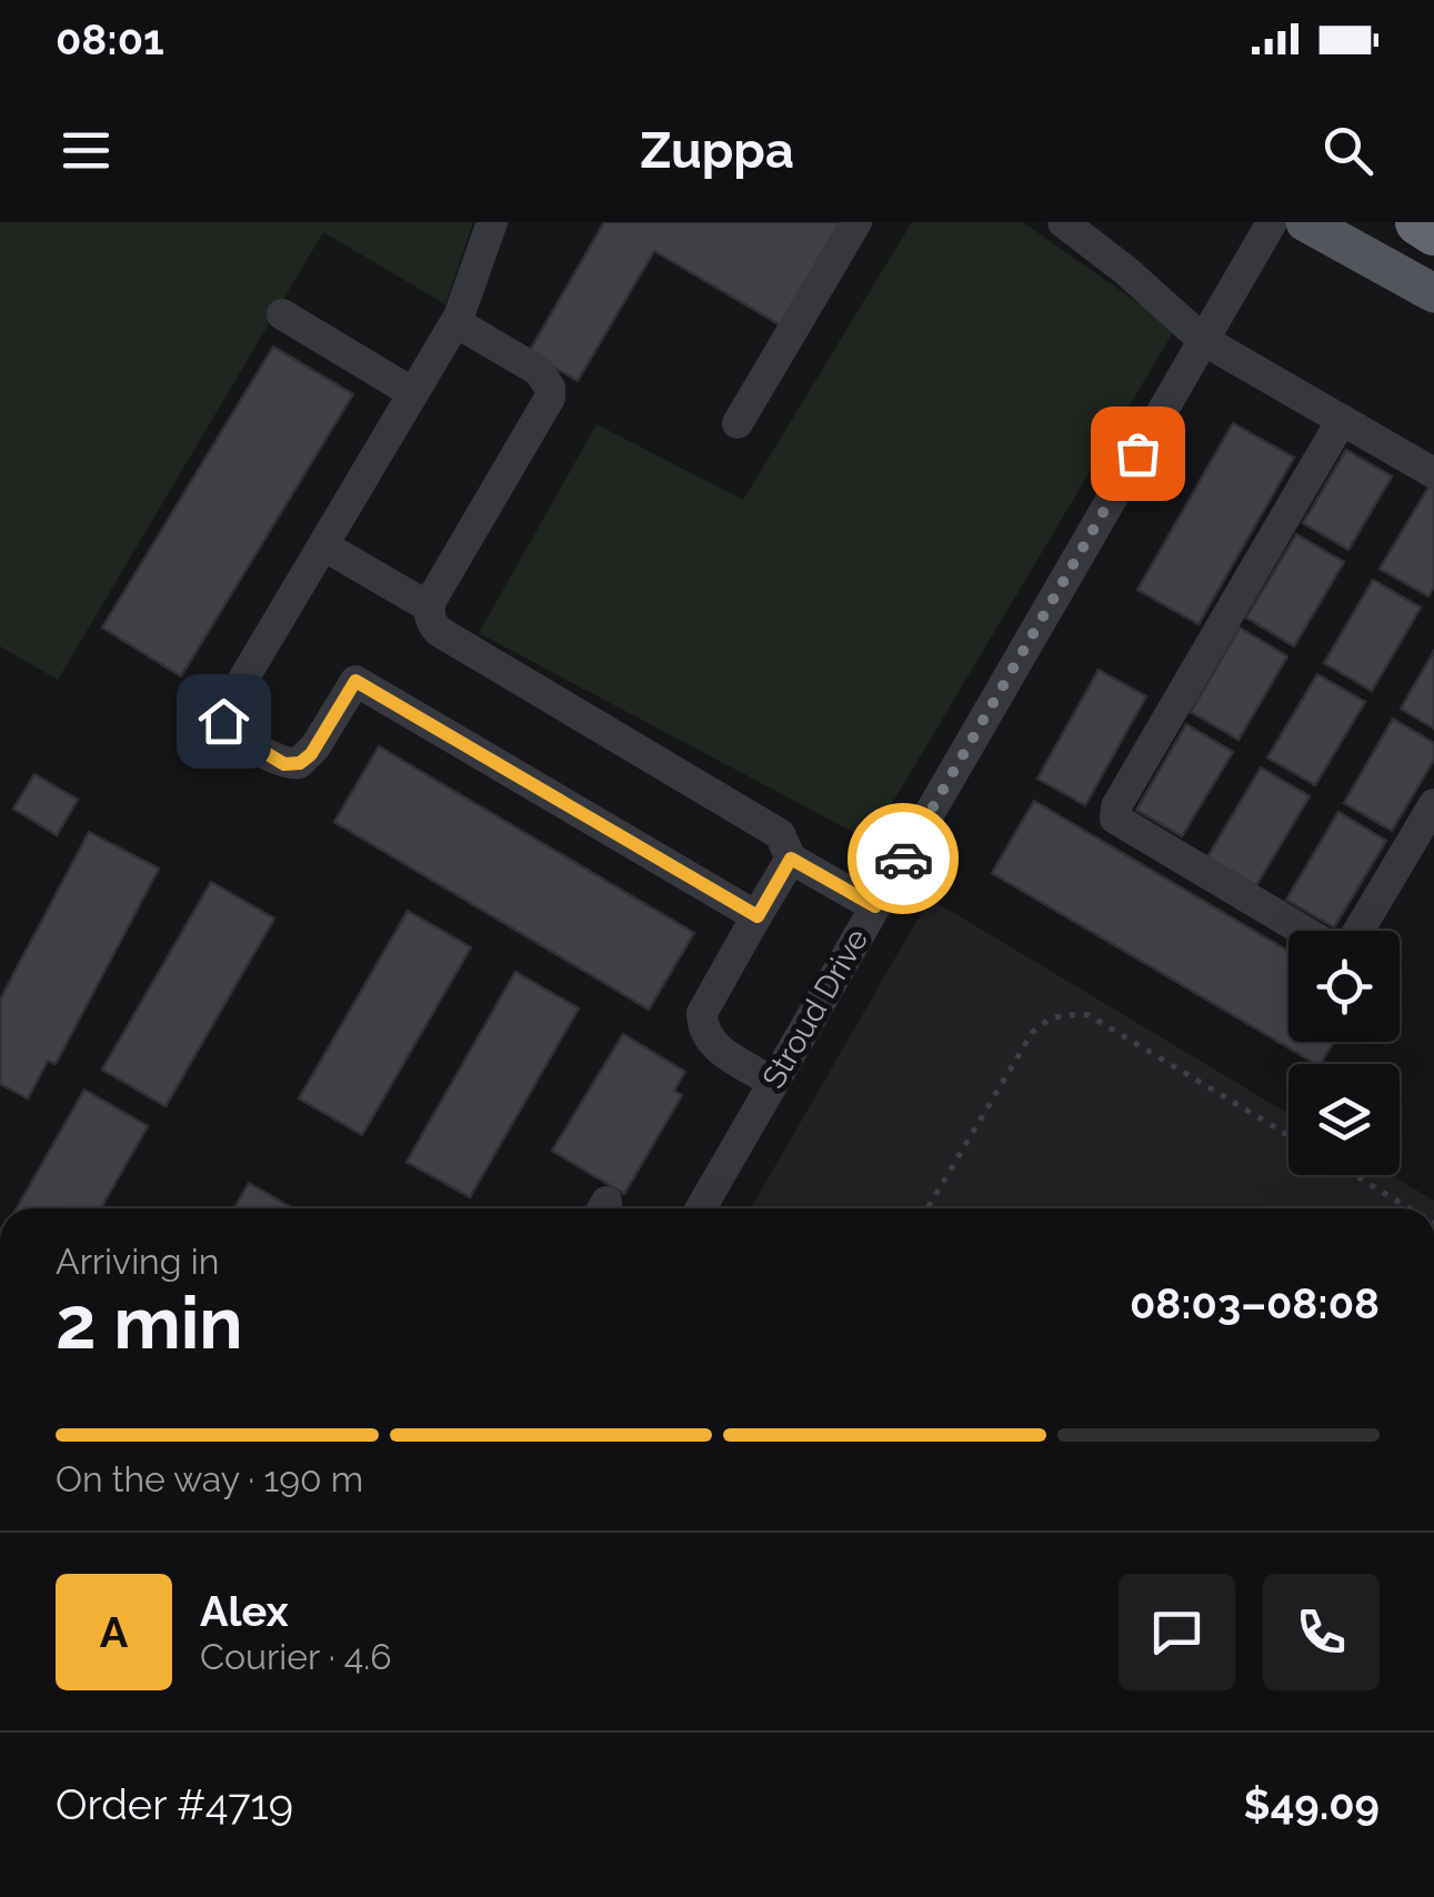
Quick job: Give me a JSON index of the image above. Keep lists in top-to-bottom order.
{
  "streets": {
    "street": ["Stroud Drive"]
  },
  "page": {
    "status": "08:01",
    "header": "Zuppa",
    "heading": ["2 min", "Arriving in", "08:03–08:08"],
    "panel": [
      "Alex",
      "Courier · 4.6",
      "Order #4719",
      "$49.09"
    ],
    "bar": "On the way · 190 m",
    "round": "A"
  }
}
